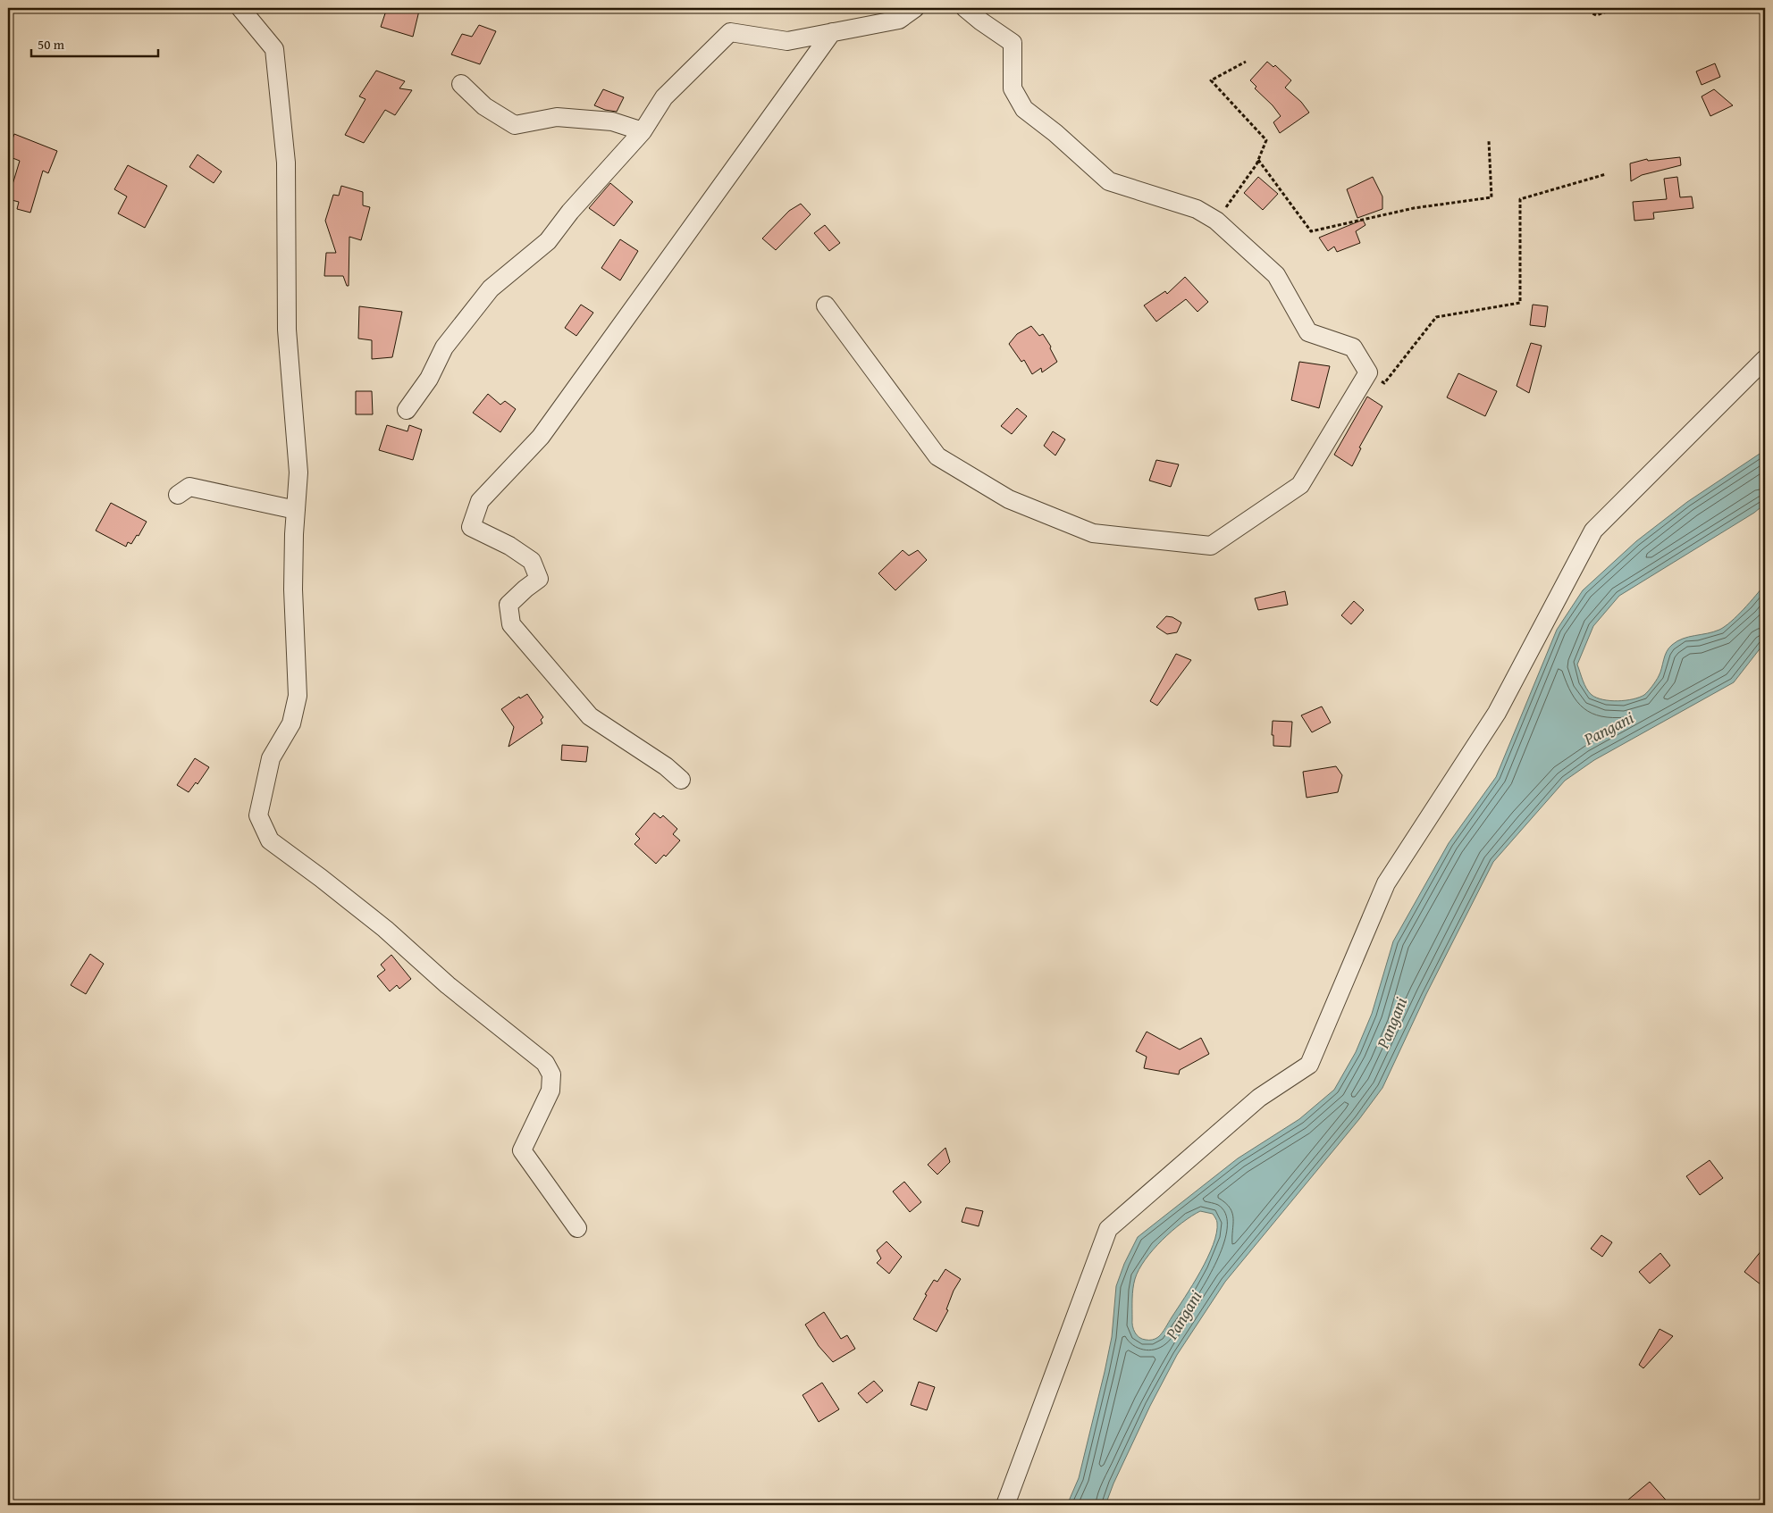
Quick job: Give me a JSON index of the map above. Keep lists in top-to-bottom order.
{
  "water": ["Pangani"],
  "scale_bar": "50 m"
}
